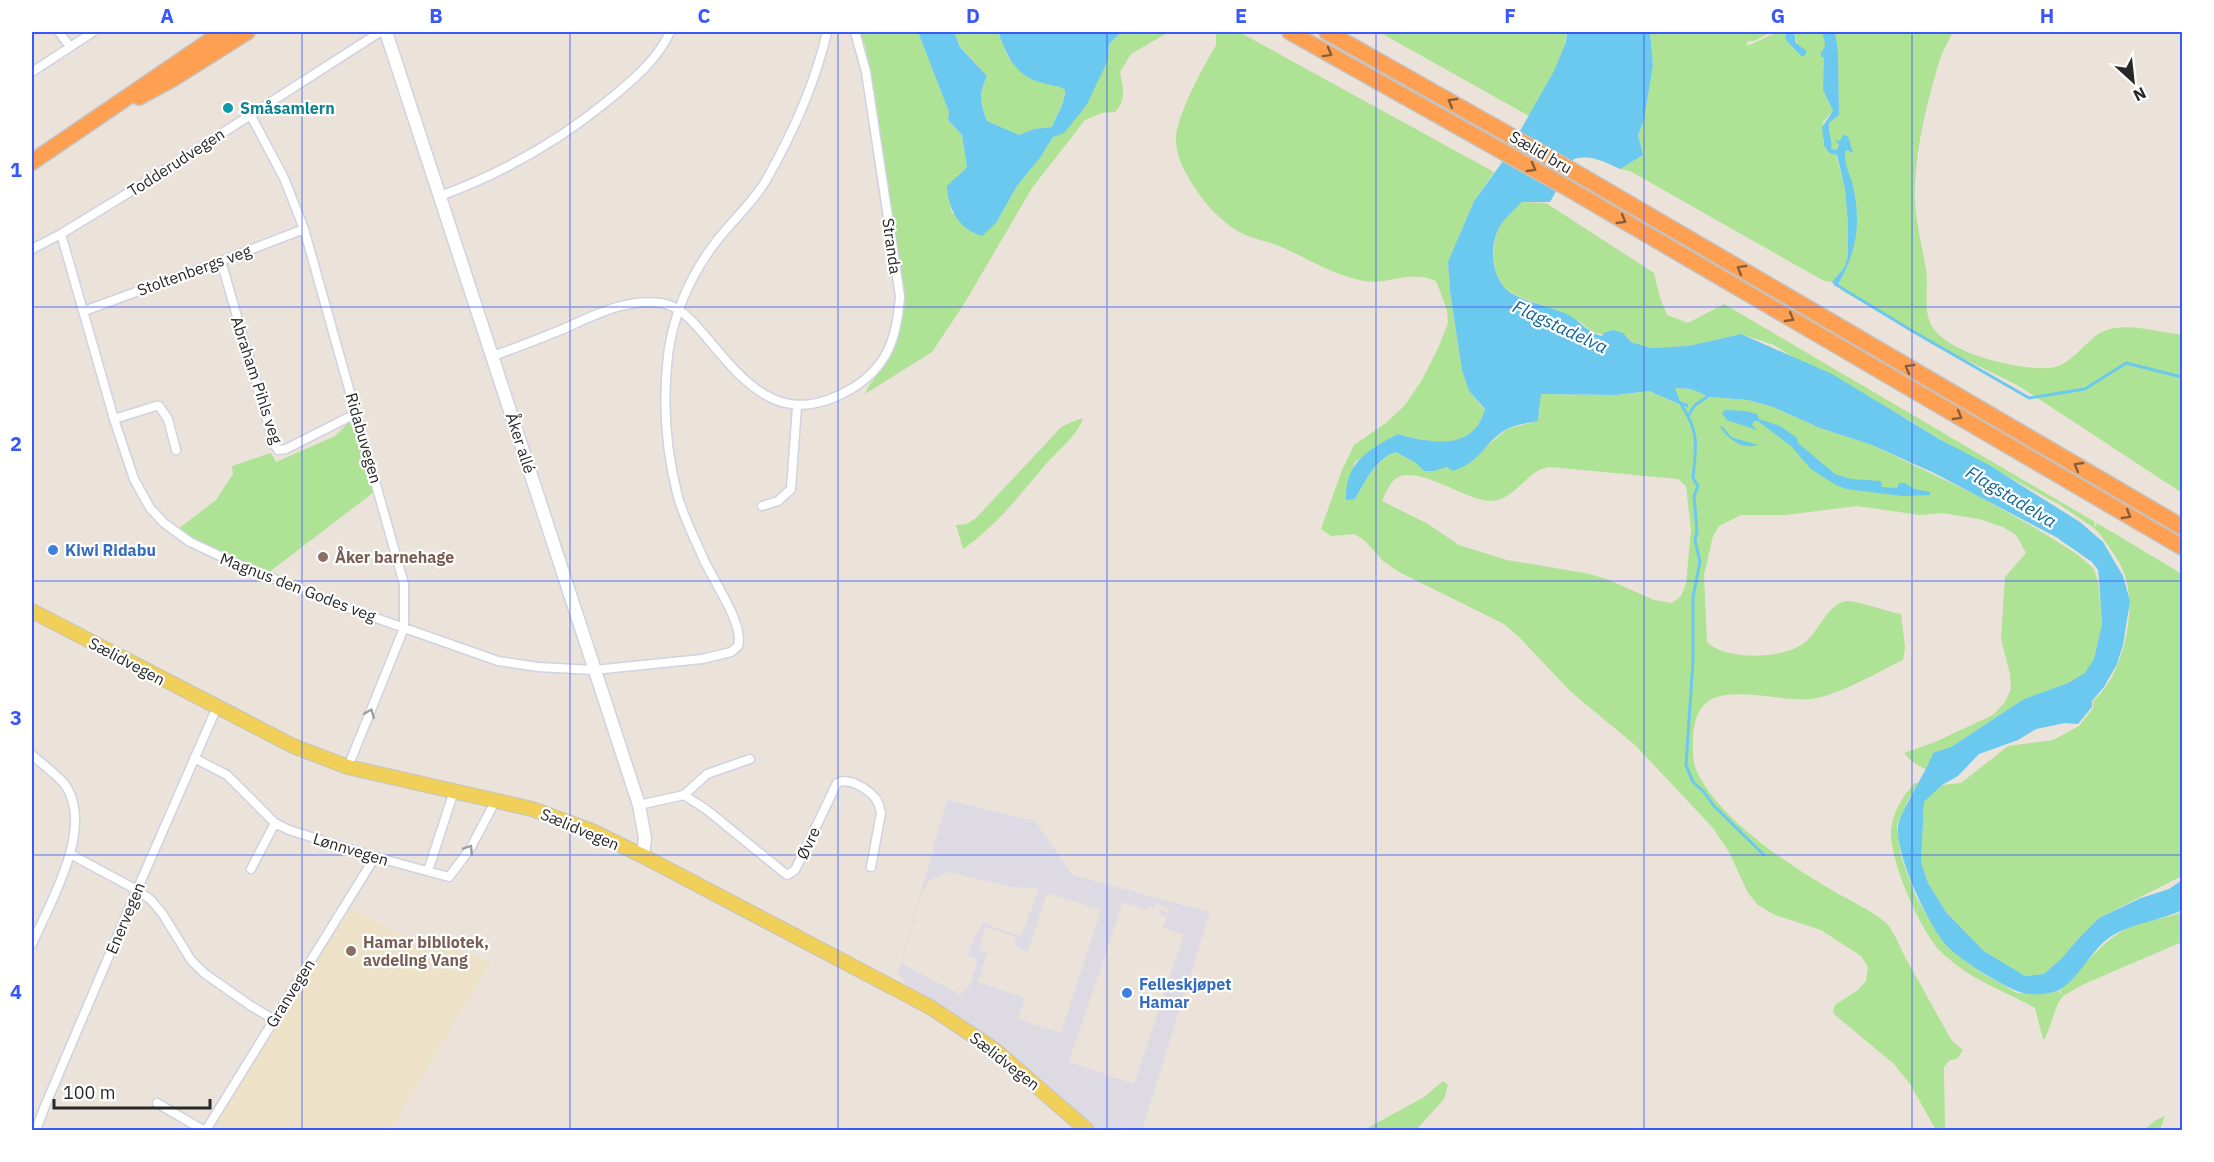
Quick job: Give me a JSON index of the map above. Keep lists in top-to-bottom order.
{
  "streets": {
    "highway": ["Sælid bru"],
    "main road": ["Sælidvegen"],
    "street": [
      "Todderudvegen",
      "Stranda",
      "Stoltenbergs veg",
      "Abraham Pihls veg",
      "Ridabuvegen",
      "Åker allé",
      "Magnus den Godes veg",
      "Øvre",
      "Lønnvegen",
      "Enervegen",
      "Granvegen"
    ]
  },
  "crossings": [
    ["Todderudvegen", "Ridabuvegen"],
    ["Todderudvegen", "Magnus den Godes veg"],
    ["Stoltenbergs veg", "Abraham Pihls veg"],
    ["Stoltenbergs veg", "Ridabuvegen"],
    ["Stoltenbergs veg", "Magnus den Godes veg"],
    ["Abraham Pihls veg", "Ridabuvegen"],
    ["Ridabuvegen", "Magnus den Godes veg"],
    ["Ridabuvegen", "Sælidvegen"],
    ["Åker allé", "Magnus den Godes veg"],
    ["Åker allé", "Sælidvegen"],
    ["Sælidvegen", "Lønnvegen"],
    ["Sælidvegen", "Enervegen"],
    ["Lønnvegen", "Enervegen"],
    ["Lønnvegen", "Granvegen"]
  ],
  "water": ["Flagstadelva"],
  "places": [
    "Småsamlern",
    "Kiwi Ridabu",
    "Åker barnehage",
    "Hamar bibliotek, avdeling Vang",
    "Felleskjøpet Hamar"
  ],
  "scale_bar": "100 m",
  "north": "bottom right",
  "grid": {
    "columns": [
      "A",
      "B",
      "C",
      "D",
      "E",
      "F",
      "G",
      "H"
    ],
    "rows": [
      "1",
      "2",
      "3",
      "4"
    ]
  }
}
